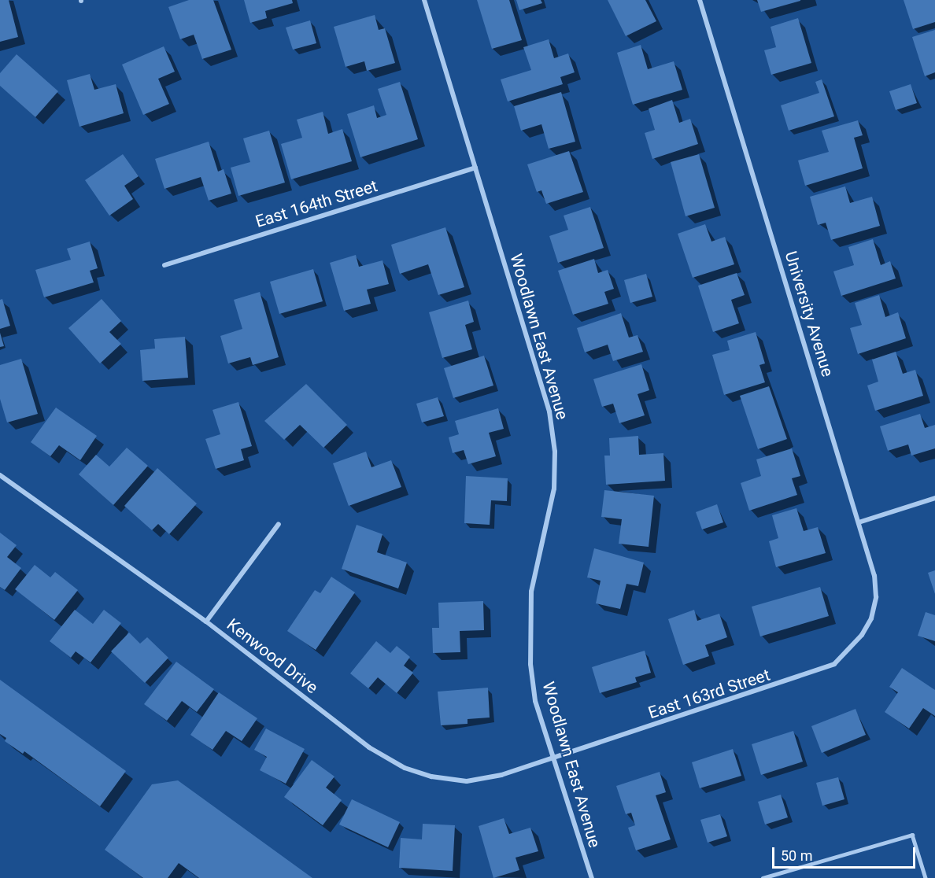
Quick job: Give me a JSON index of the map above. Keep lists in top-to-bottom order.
{
  "streets": {
    "street": [
      "East 164th Street",
      "University Avenue",
      "Woodlawn East Avenue",
      "Kenwood Drive",
      "East 163rd Street"
    ]
  },
  "crossings": [
    ["East 164th Street", "Woodlawn East Avenue"],
    ["University Avenue", "East 163rd Street"],
    ["Woodlawn East Avenue", "Kenwood Drive"],
    ["Woodlawn East Avenue", "East 163rd Street"],
    ["Kenwood Drive", "East 163rd Street"]
  ],
  "scale_bar": "50 m"
}
